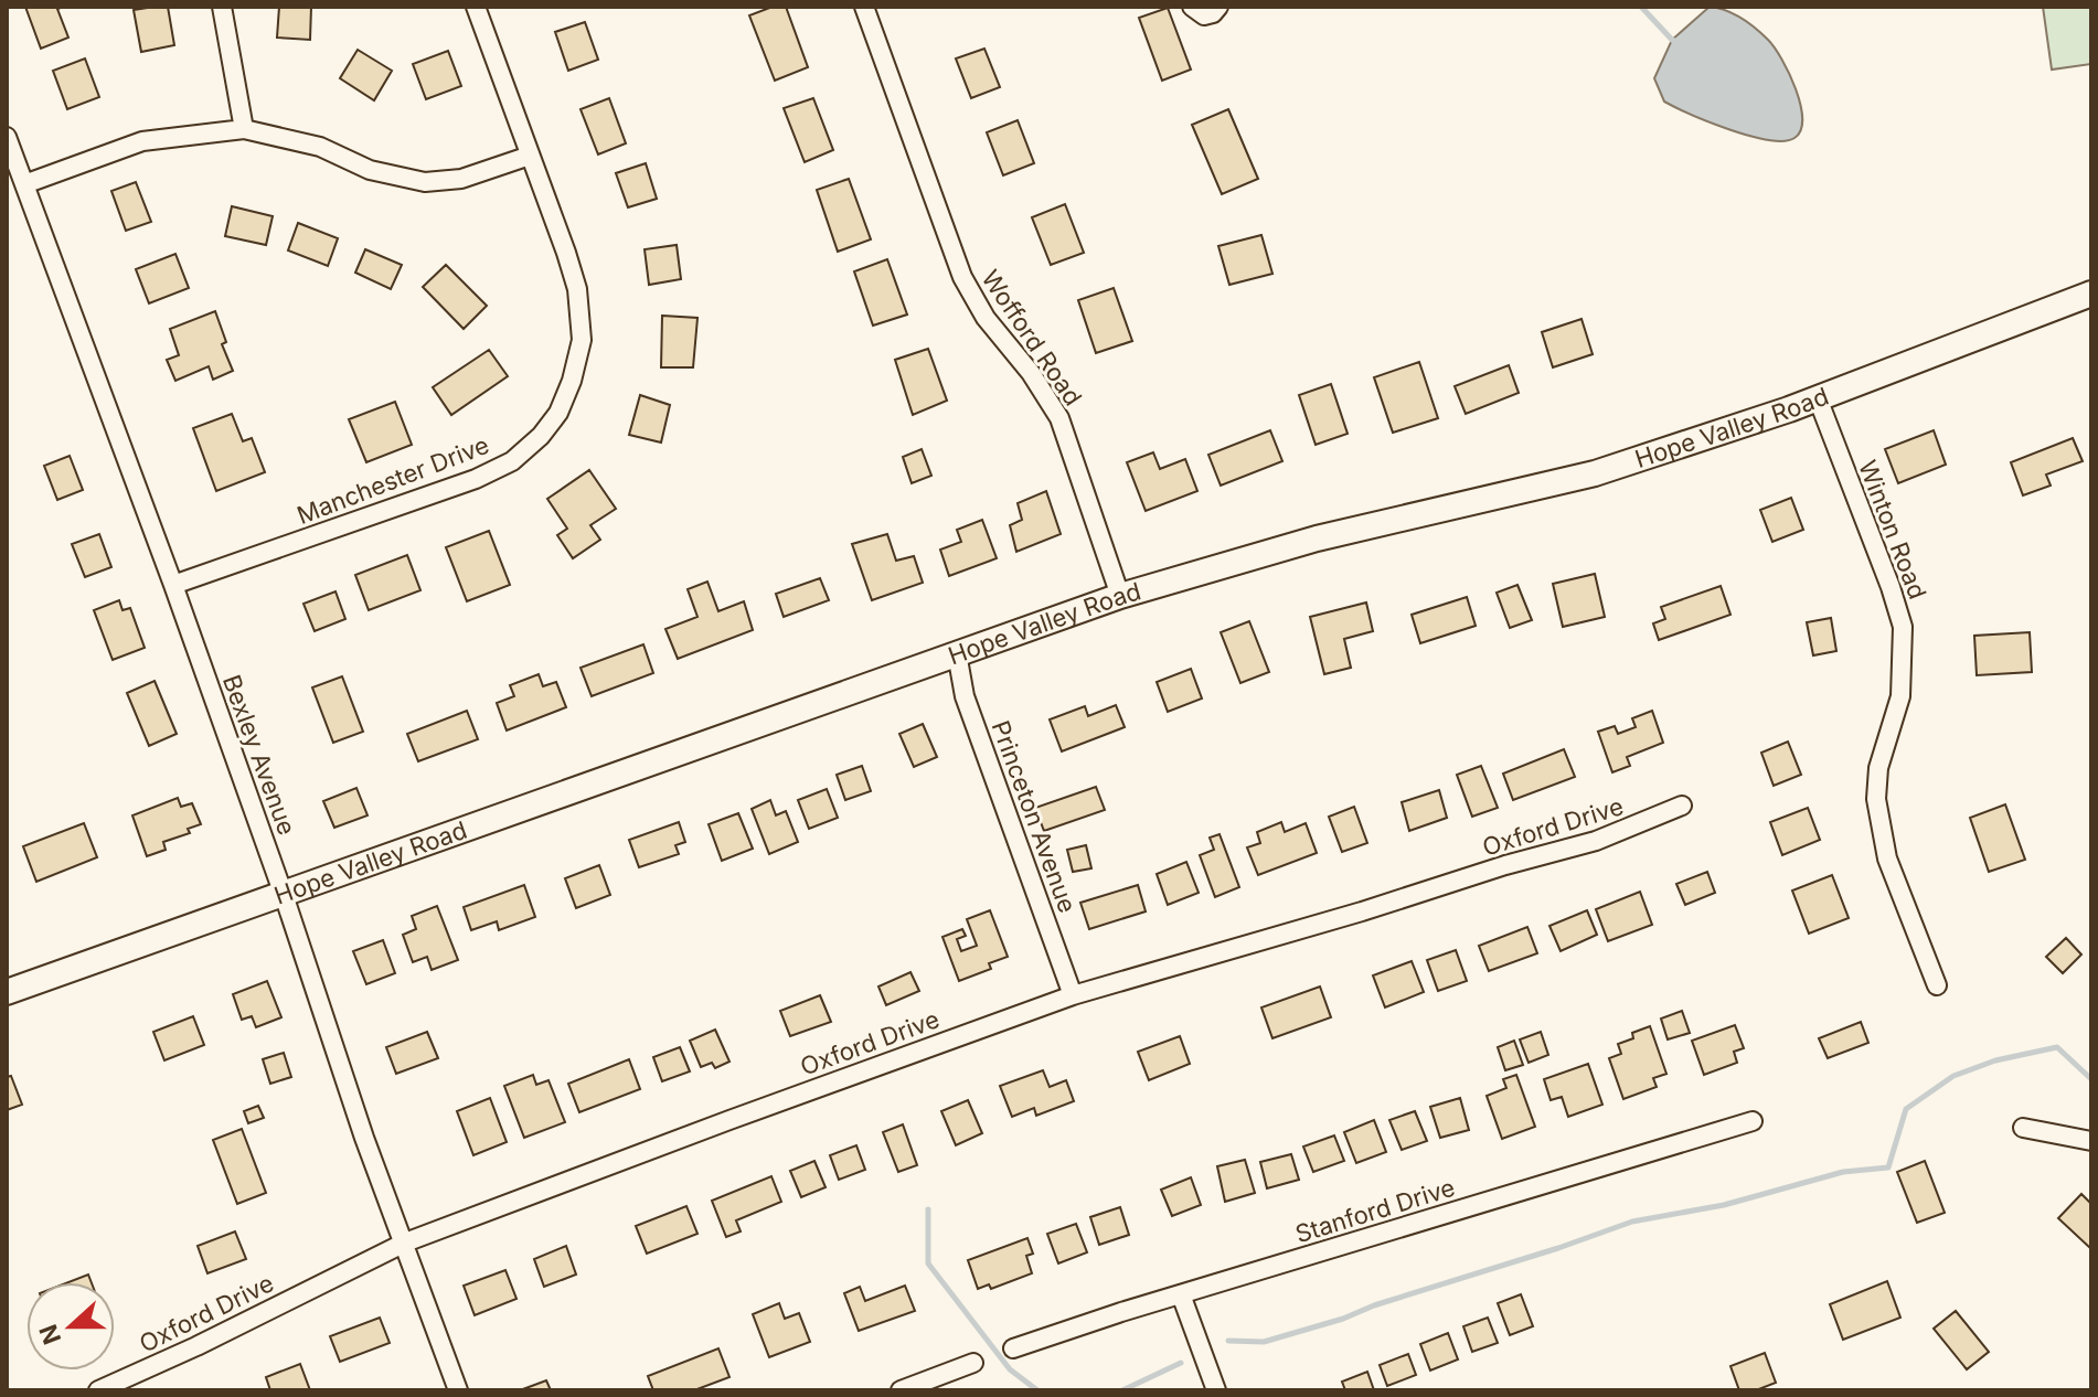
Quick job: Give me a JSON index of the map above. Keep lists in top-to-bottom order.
{
  "streets": {
    "main road": ["Hope Valley Road"],
    "street": [
      "Wofford Road",
      "Manchester Drive",
      "Winton Road",
      "Bexley Avenue",
      "Princeton Avenue",
      "Oxford Drive",
      "Stanford Drive"
    ]
  },
  "crossings": [
    ["Wofford Road", "Hope Valley Road"],
    ["Hope Valley Road", "Winton Road"],
    ["Hope Valley Road", "Bexley Avenue"],
    ["Hope Valley Road", "Princeton Avenue"],
    ["Manchester Drive", "Bexley Avenue"],
    ["Bexley Avenue", "Oxford Drive"],
    ["Princeton Avenue", "Oxford Drive"]
  ],
  "north": "left"
}
